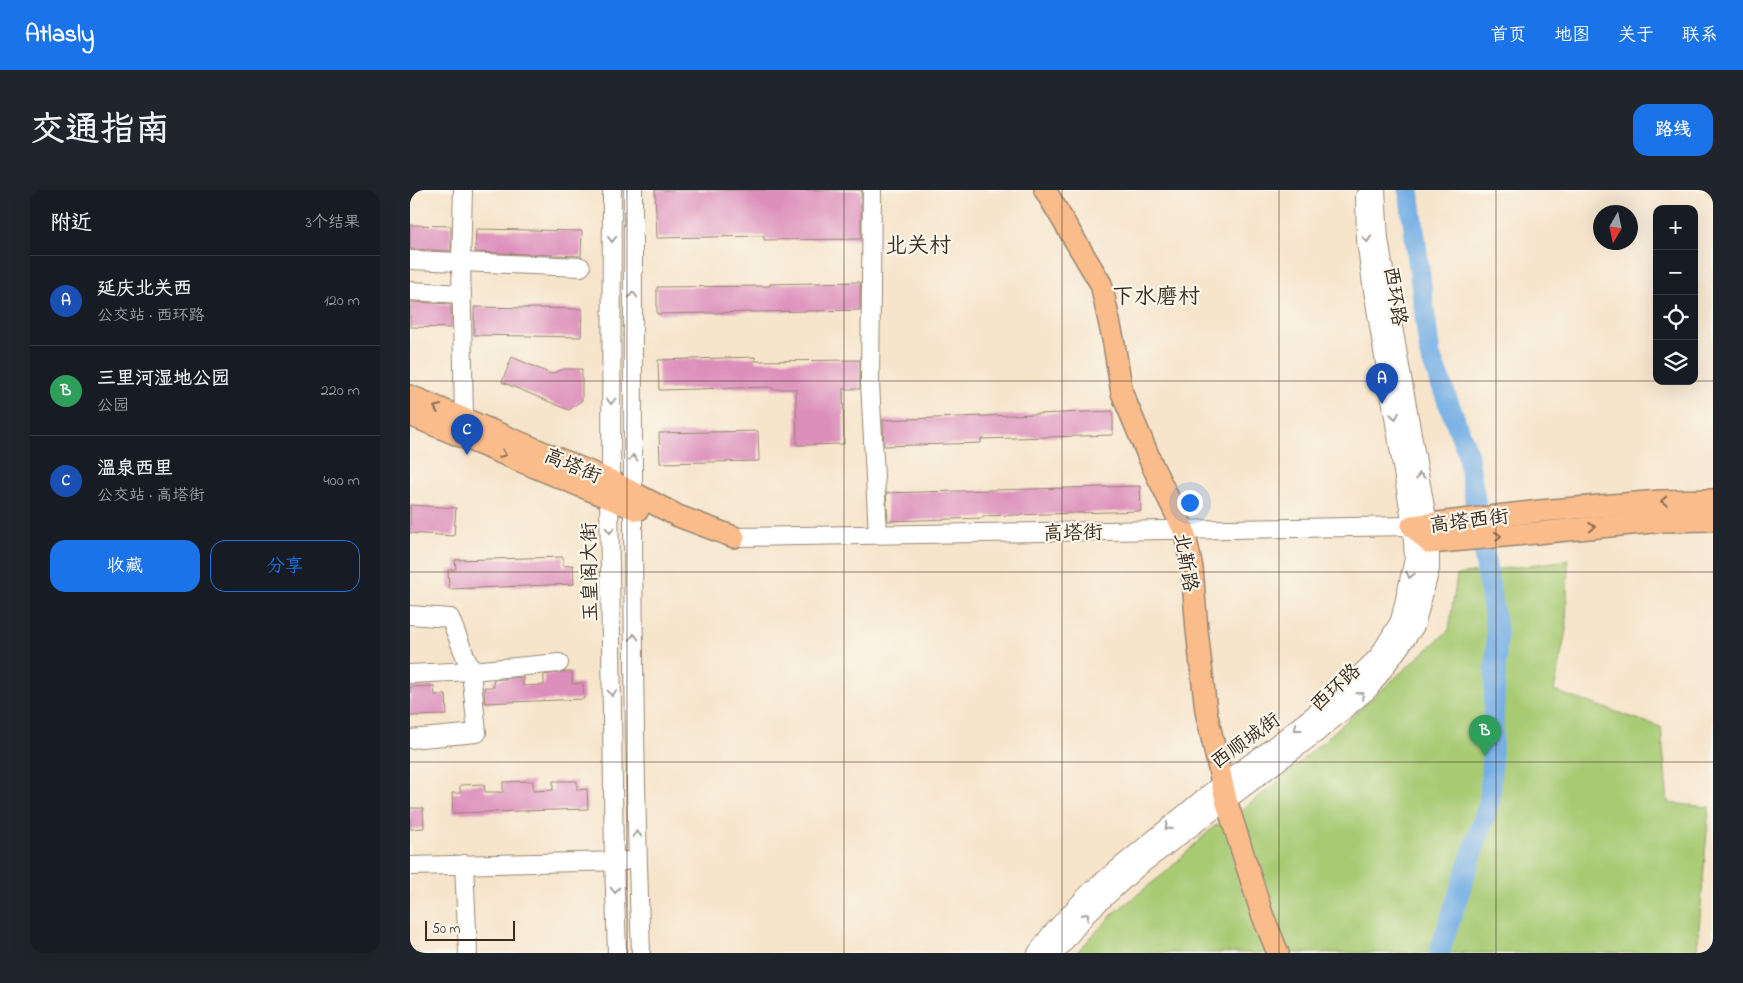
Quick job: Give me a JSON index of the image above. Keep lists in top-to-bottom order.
{
  "streets": {
    "main road": ["高塔街", "高塔西街", "北靳路"],
    "street": ["西环路", "玉皇阁大街", "西顺城街"]
  },
  "crossings": [
    ["西环路", "高塔街"],
    ["西环路", "高塔西街"],
    ["西环路", "北靳路"],
    ["西环路", "西顺城街"],
    ["高塔街", "高塔西街"],
    ["高塔街", "北靳路"],
    ["高塔街", "玉皇阁大街"],
    ["高塔街", "西顺城街"],
    ["高塔西街", "西顺城街"],
    ["北靳路", "西顺城街"]
  ],
  "districts": ["北关村", "下水磨村"],
  "scale_bar": "50 m",
  "north": "bottom",
  "page": {
    "header": "Atlasly",
    "nav": [
      "首页",
      "地图",
      "关于",
      "联系"
    ],
    "title": "交通指南",
    "buttons": [
      "路线",
      ["收藏", "分享"]
    ],
    "heading": ["附近", "3个结果"],
    "map_buttons": ["+", "−"],
    "list": [
      {
        "mark": "A",
        "name": "延庆北关西",
        "note": "公交站 · 西环路",
        "value": "120 m"
      },
      {
        "mark": "B",
        "name": "三里河湿地公园",
        "note": "公园",
        "value": "220 m"
      },
      {
        "mark": "C",
        "name": "温泉西里",
        "note": "公交站 · 高塔街",
        "value": "400 m"
      }
    ],
    "pins": ["A", "C", "B"],
    "scale": "50 m"
  }
}
